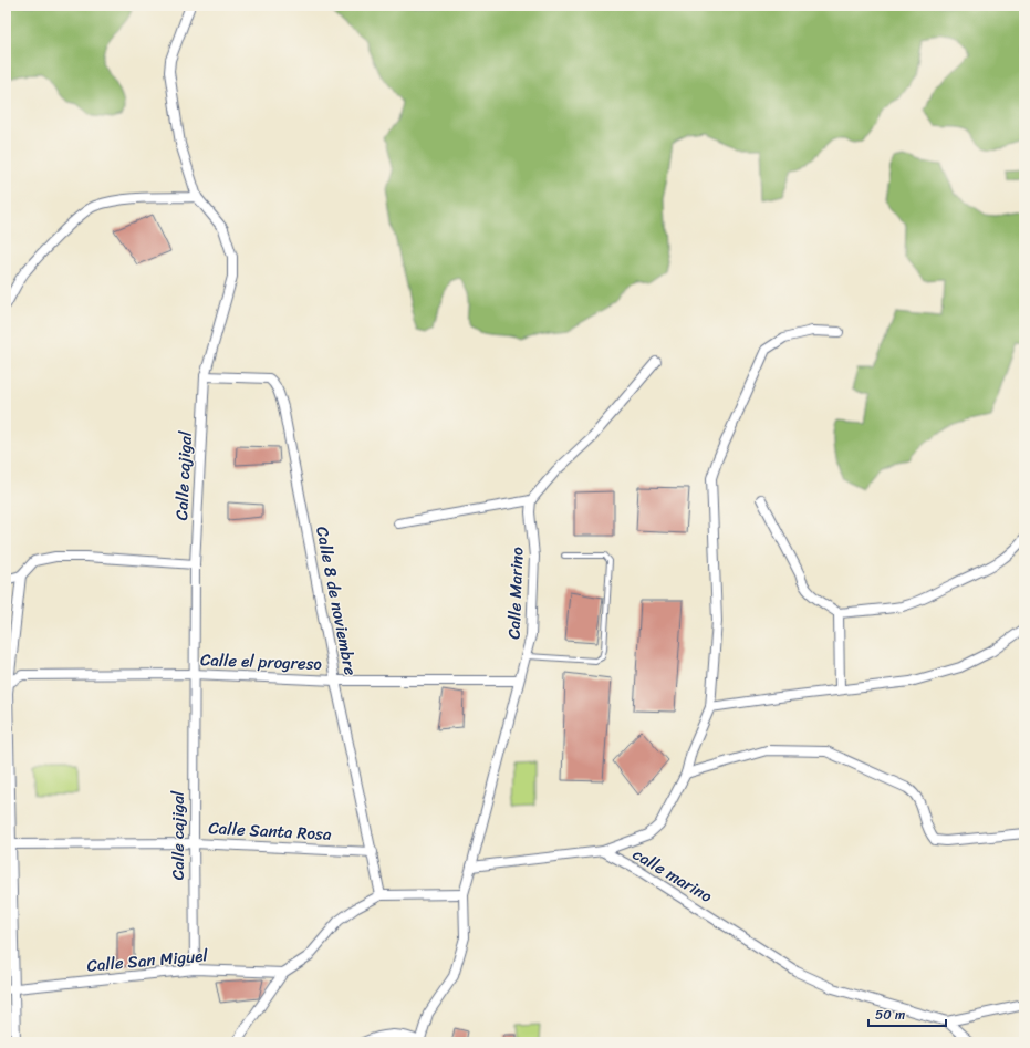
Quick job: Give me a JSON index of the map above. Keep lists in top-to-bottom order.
{
  "streets": {
    "street": [
      "Calle cajigal",
      "Calle Marino",
      "Calle 8 de noviembre",
      "Calle el progreso",
      "Calle Santa Rosa",
      "calle marino",
      "Calle San Miguel"
    ]
  },
  "crossings": [
    ["Calle cajigal", "Calle 8 de noviembre"],
    ["Calle cajigal", "Calle el progreso"],
    ["Calle cajigal", "Calle Santa Rosa"],
    ["Calle cajigal", "Calle San Miguel"],
    ["Calle Marino", "Calle el progreso"],
    ["Calle 8 de noviembre", "Calle el progreso"],
    ["Calle 8 de noviembre", "Calle Santa Rosa"]
  ],
  "scale_bar": "50 m"
}
